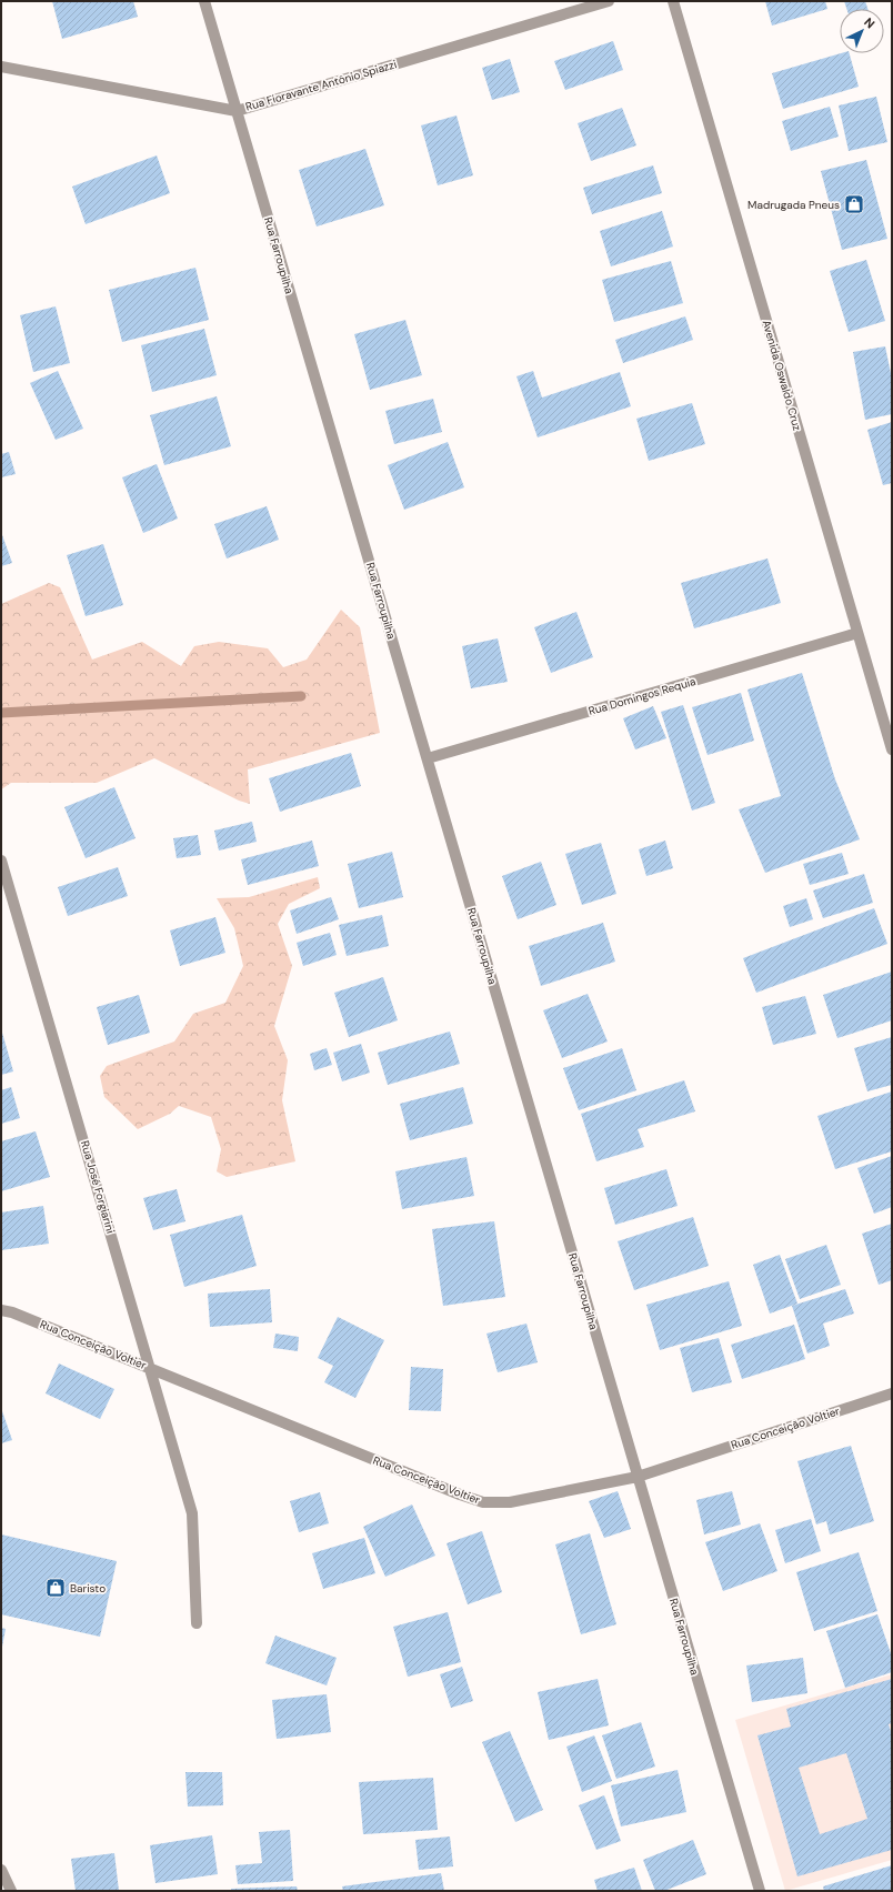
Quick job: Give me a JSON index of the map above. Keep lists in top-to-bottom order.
{
  "streets": {
    "street": [
      "Rua Fioravante Antônio Spiazzi",
      "Rua Farroupilha",
      "Avenida Oswaldo Cruz",
      "Rua Domingos Requia",
      "Rua José Forgiarini",
      "Rua Conceição Voltier"
    ]
  },
  "crossings": [
    ["Rua Fioravante Antônio Spiazzi", "Rua Farroupilha"],
    ["Rua Farroupilha", "Rua Domingos Requia"],
    ["Rua Farroupilha", "Rua Conceição Voltier"],
    ["Avenida Oswaldo Cruz", "Rua Domingos Requia"],
    ["Rua José Forgiarini", "Rua Conceição Voltier"]
  ],
  "places": {
    "shop": ["Madrugada Pneus", "Baristo"]
  },
  "north": "top right"
}
